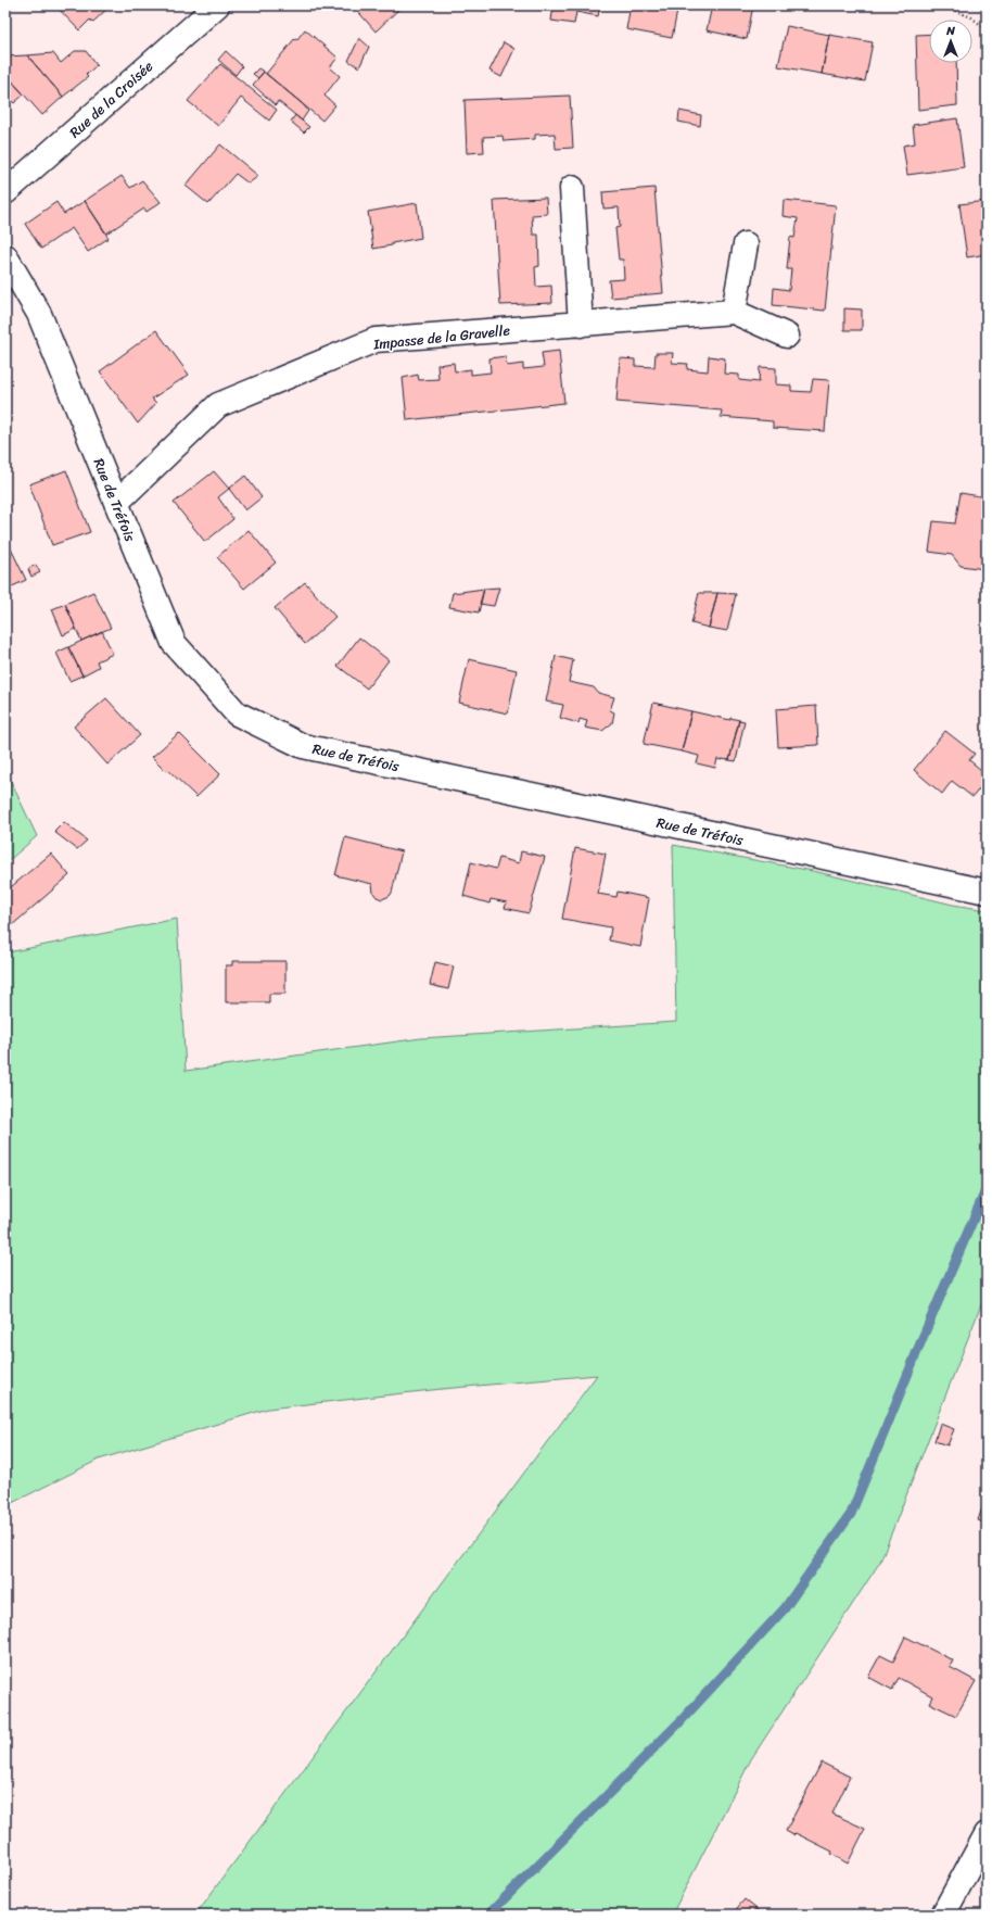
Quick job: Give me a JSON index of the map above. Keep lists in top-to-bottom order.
{
  "streets": {
    "street": ["Rue de la Croisée", "Impasse de la Gravelle", "Rue de Tréfois"]
  },
  "crossings": [
    ["Impasse de la Gravelle", "Rue de Tréfois"]
  ],
  "north": "top"
}
